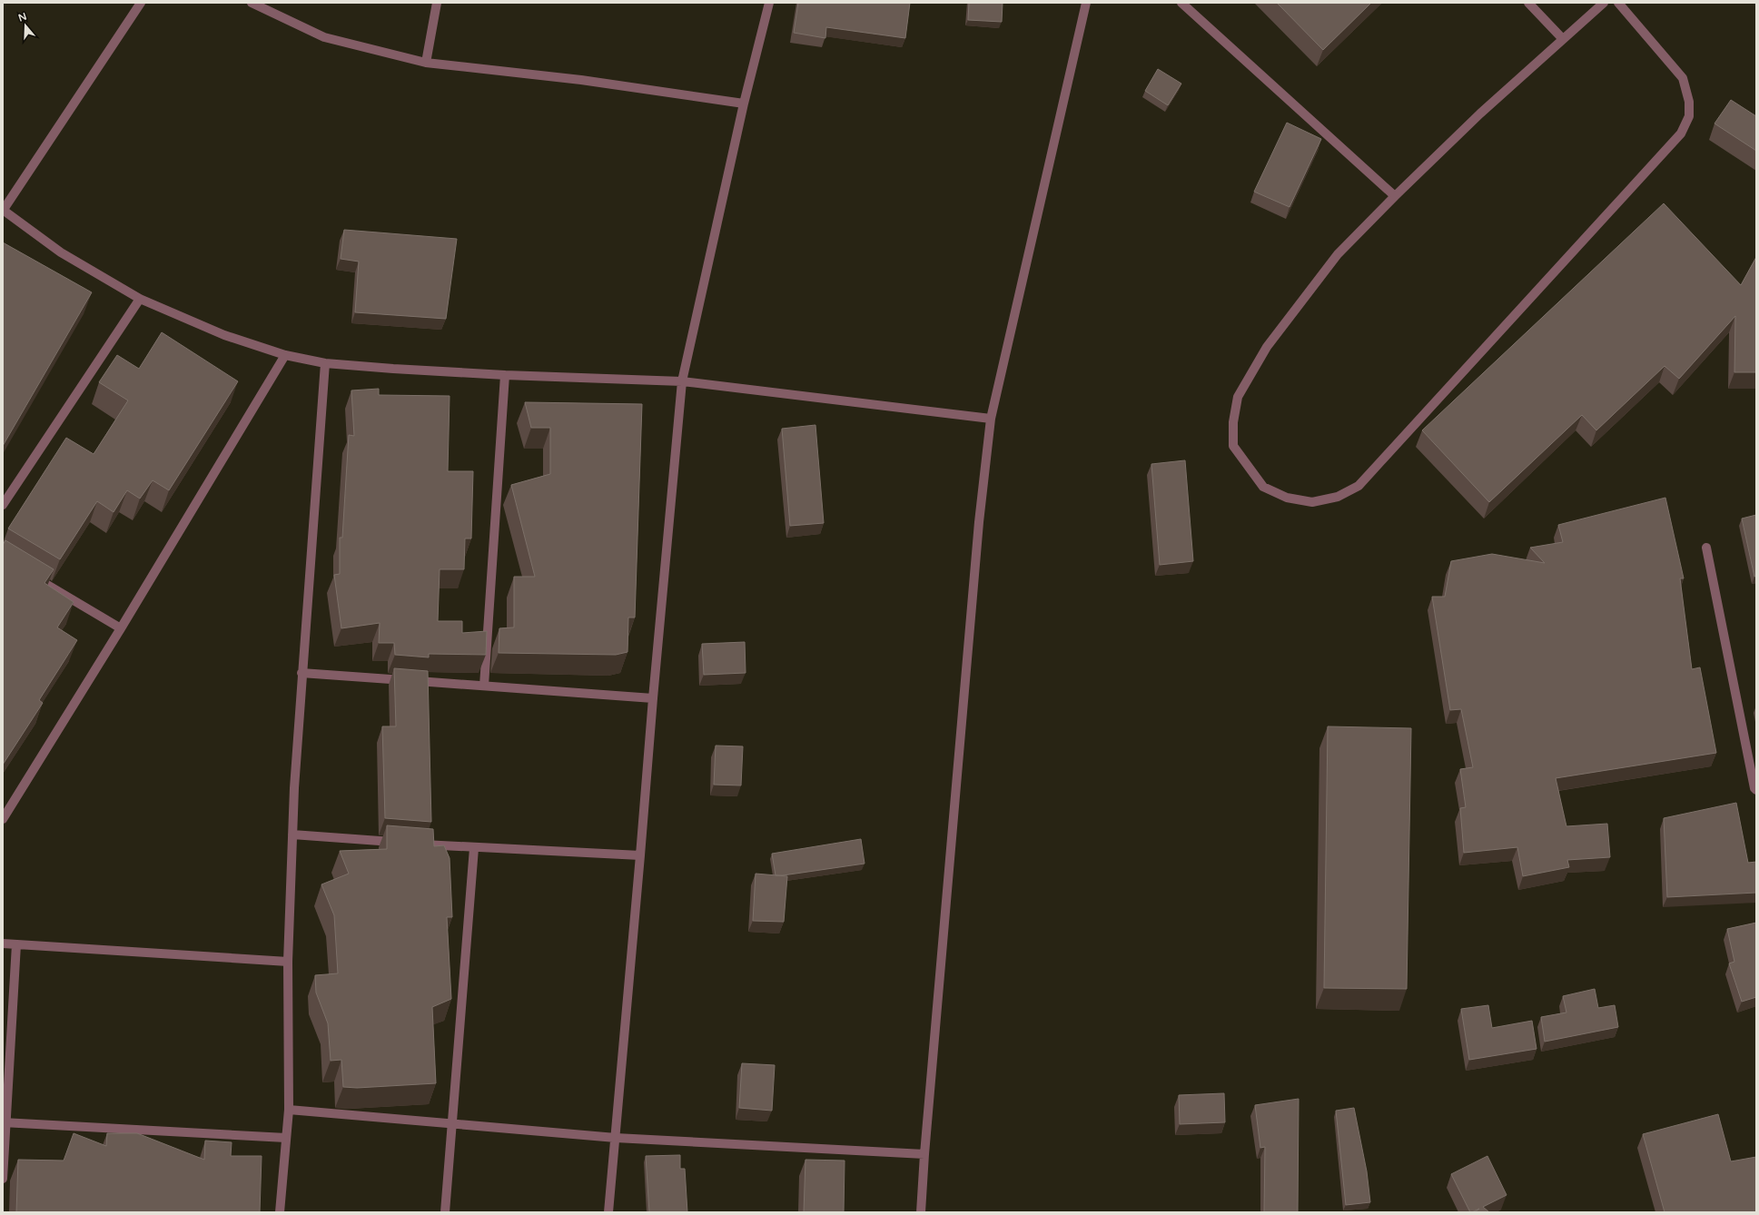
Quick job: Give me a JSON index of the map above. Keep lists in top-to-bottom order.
{
  "north": "top"
}
